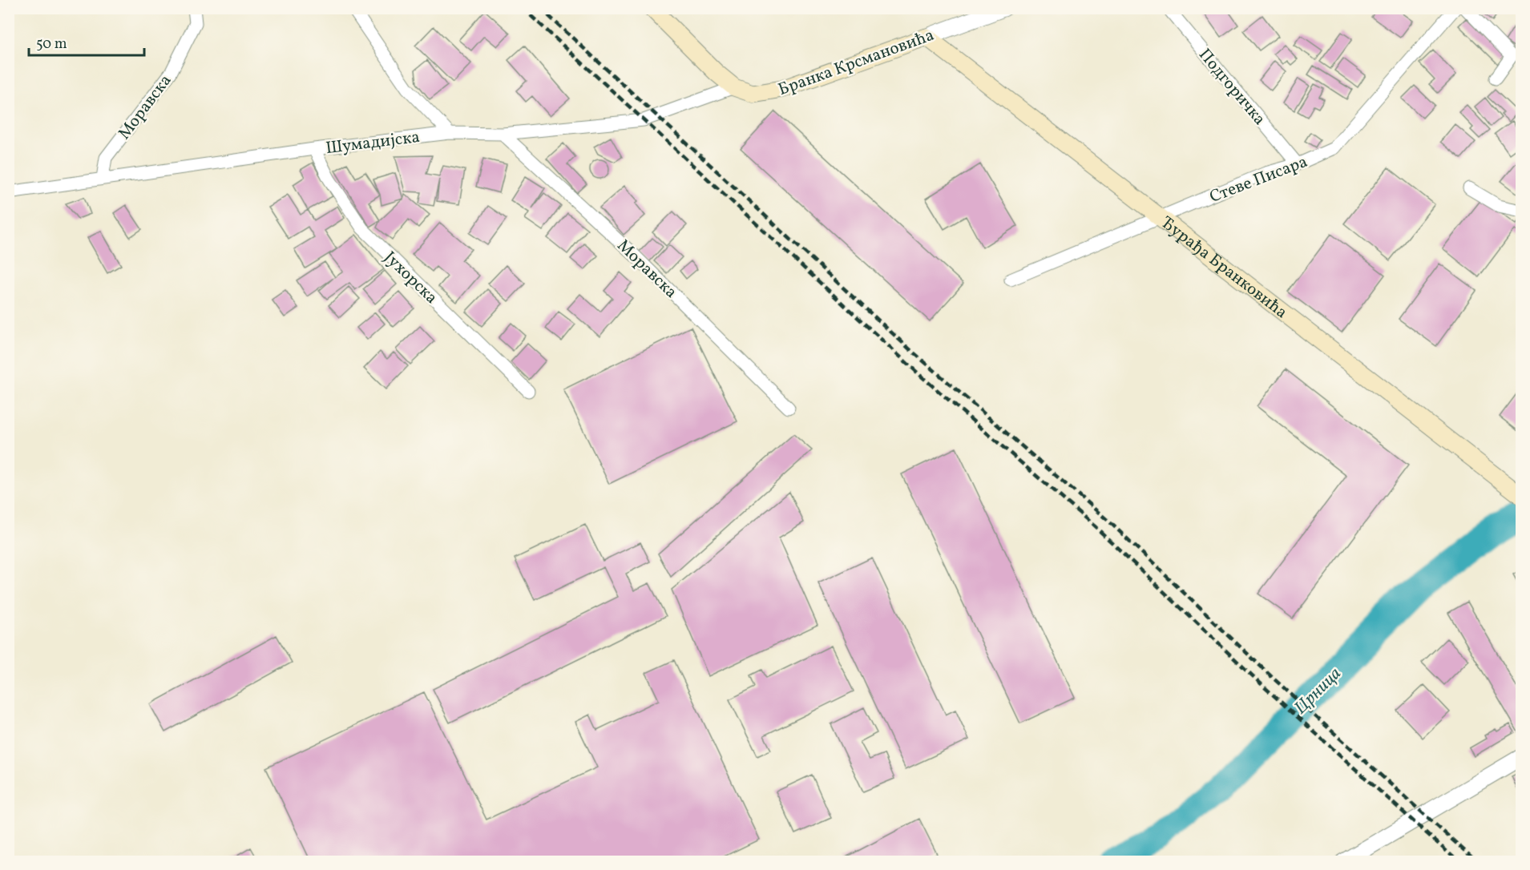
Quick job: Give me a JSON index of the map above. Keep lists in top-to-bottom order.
{
  "streets": {
    "main road": ["Бранка Крсмановића", "Ђурађа Бранковића"],
    "street": [
      "Подгоричка",
      "Моравска",
      "Шумадијска",
      "Стеве Писара",
      "Јухорска"
    ]
  },
  "crossings": [
    ["Бранка Крсмановића", "Шумадијска"],
    ["Бранка Крсмановића", "Ђурађа Бранковића"],
    ["Подгоричка", "Стеве Писара"],
    ["Моравска", "Шумадијска"],
    ["Шумадијска", "Јухорска"],
    ["Стеве Писара", "Ђурађа Бранковића"]
  ],
  "water": ["Црница"],
  "scale_bar": "50 m"
}
